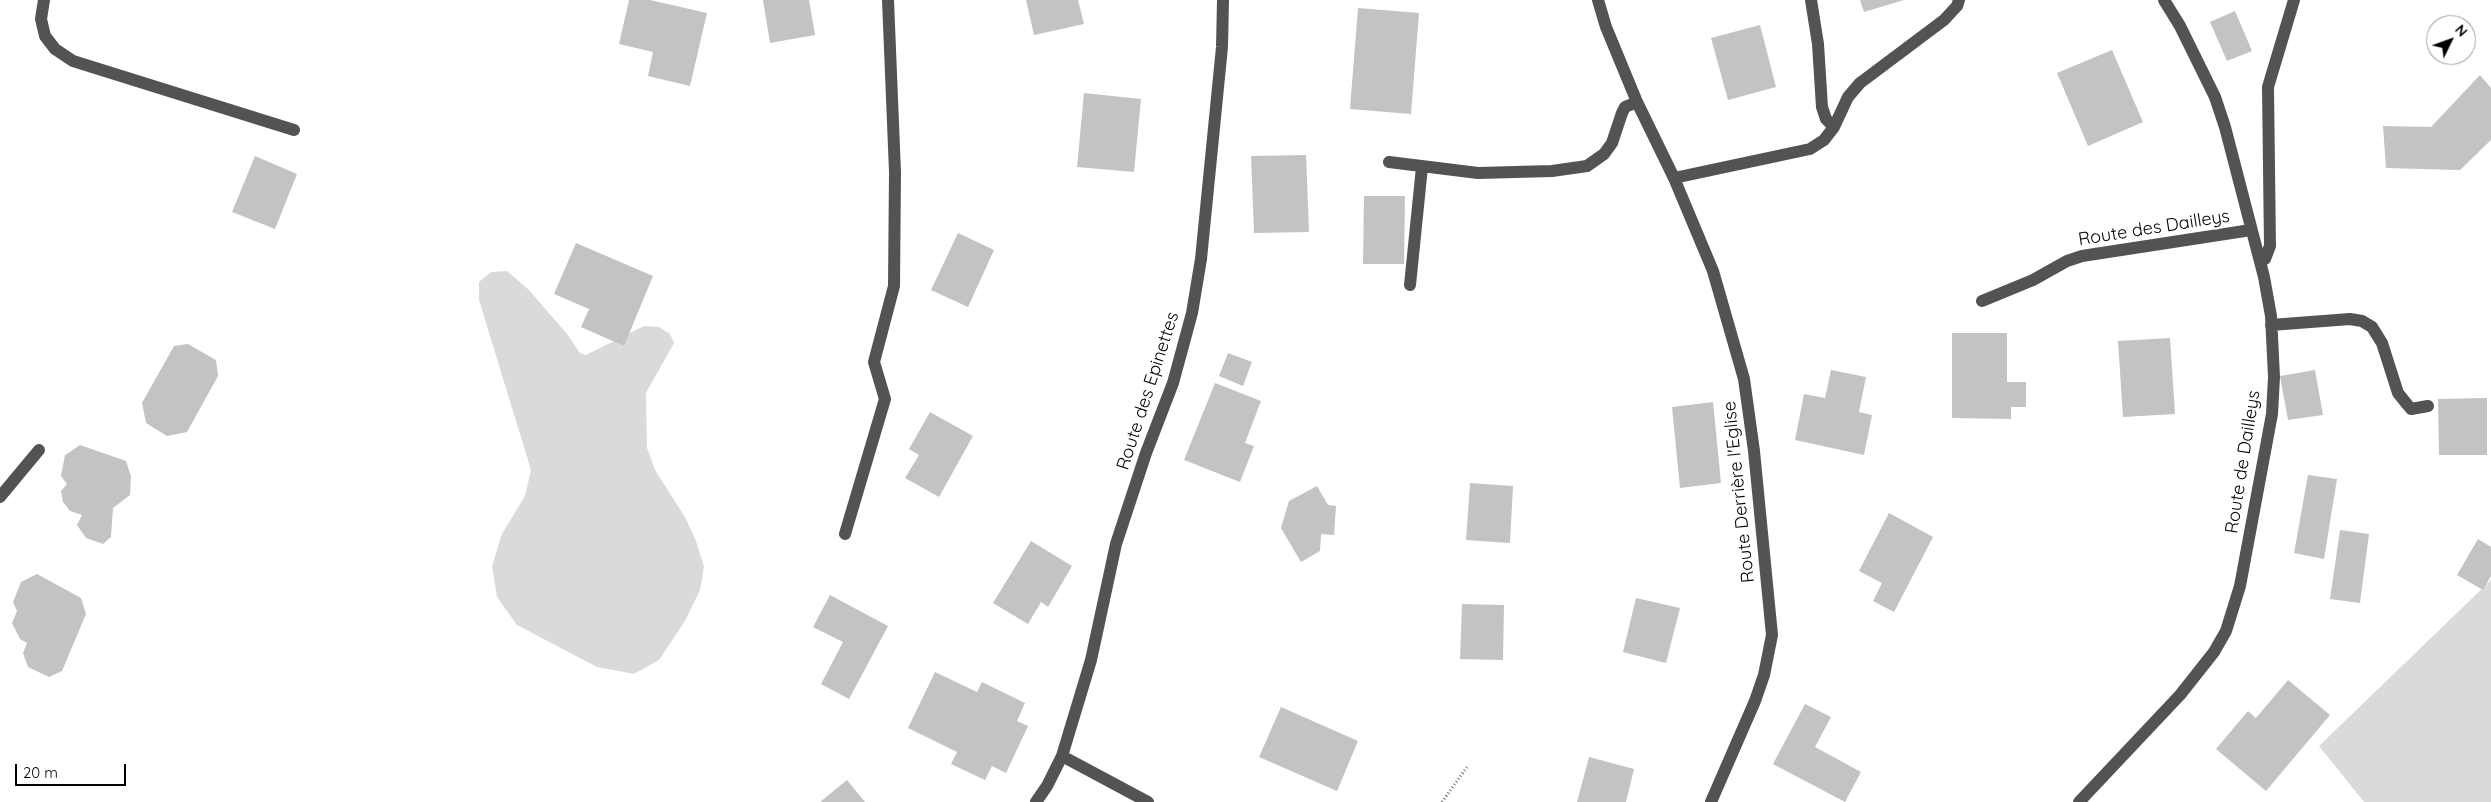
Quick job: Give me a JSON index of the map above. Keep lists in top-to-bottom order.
{
  "streets": {
    "street": [
      "Route des Dailleys",
      "Route des Epinettes",
      "Route de Dailleys",
      "Route Derrière l'Eglise"
    ]
  },
  "crossings": [
    ["Route des Dailleys", "Route de Dailleys"]
  ],
  "scale_bar": "20 m",
  "north": "top right"
}
